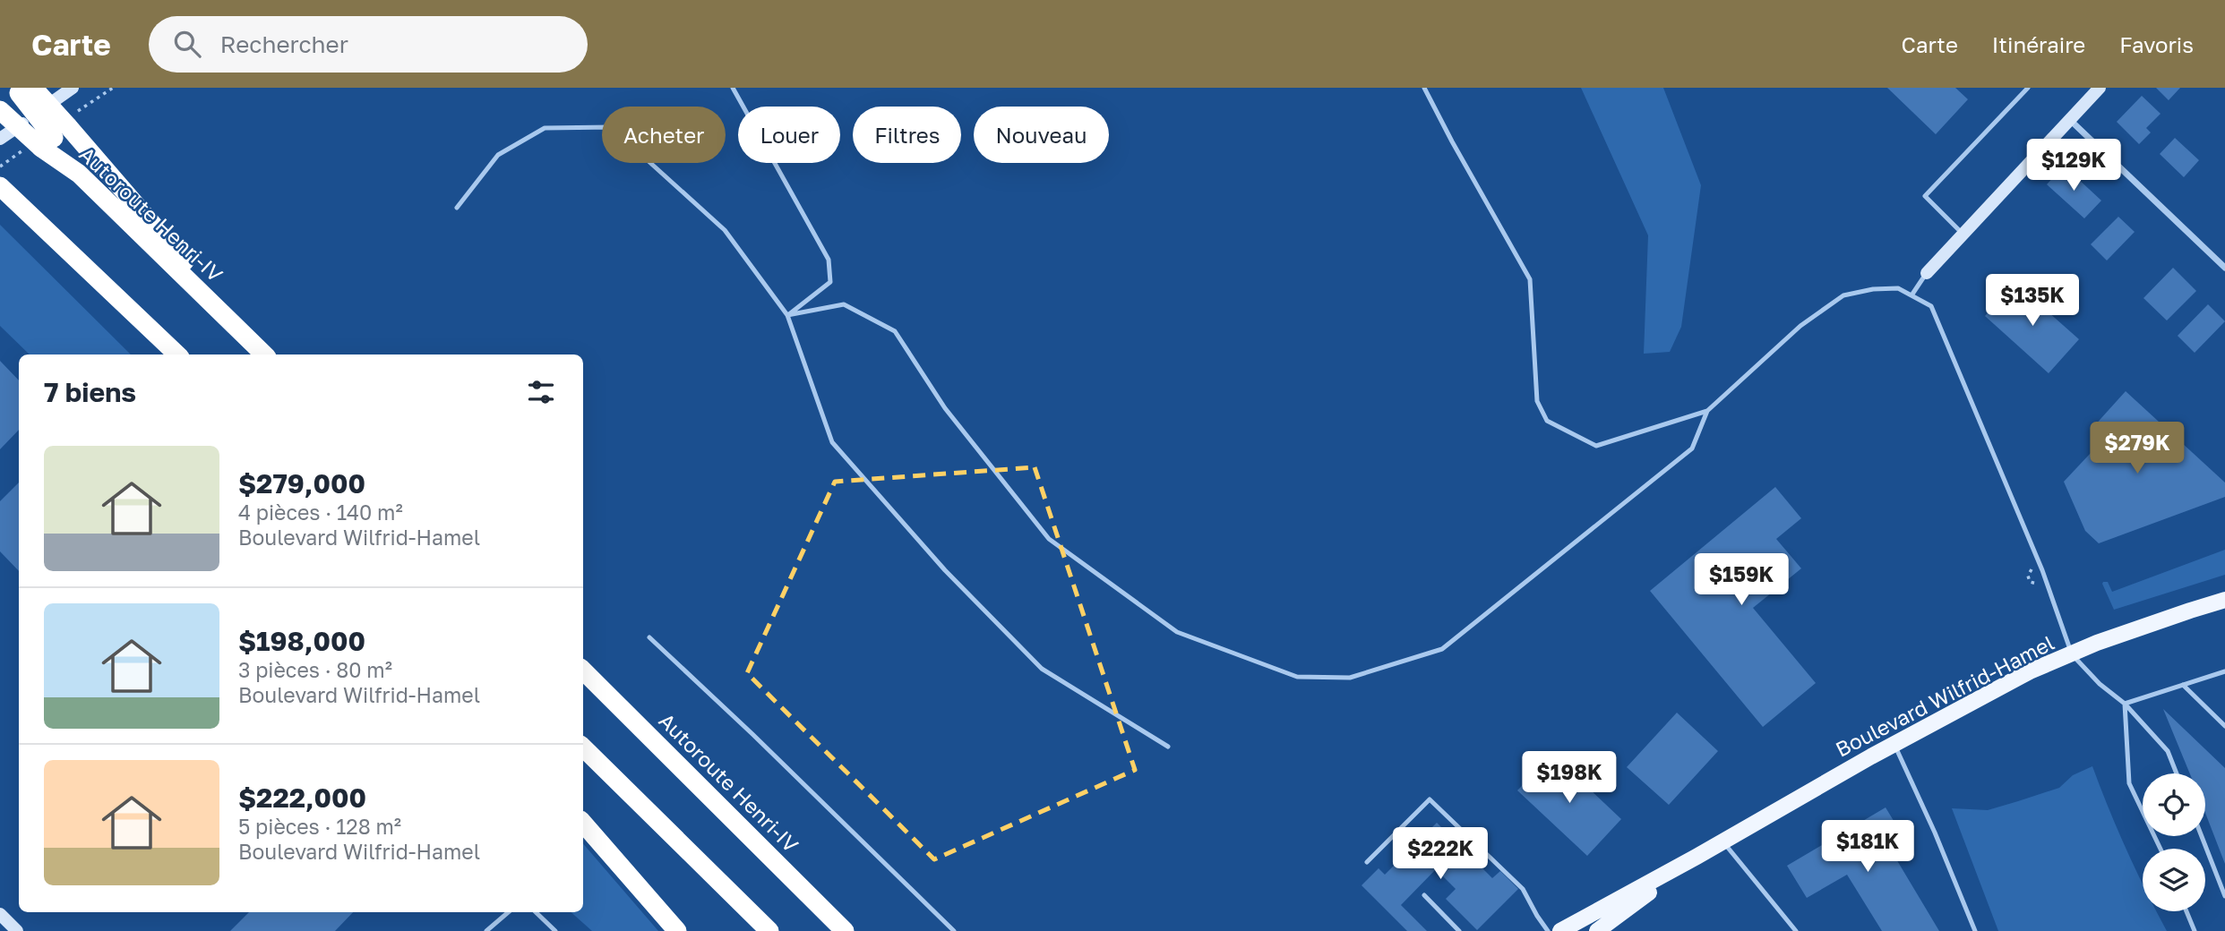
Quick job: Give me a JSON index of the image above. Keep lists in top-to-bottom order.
{
  "streets": {
    "highway": ["Autoroute Henri-IV"],
    "main road": ["Boulevard Wilfrid-Hamel"]
  },
  "page": {
    "header": "Carte",
    "search": "Rechercher",
    "nav": ["Carte", "Itinéraire", "Favoris"],
    "chip": [
      "Acheter",
      "Louer",
      "Filtres",
      "Nouveau"
    ],
    "price": [
      "$129K",
      "$135K",
      "$279K",
      "$159K",
      "$198K",
      "$181K",
      "$222K"
    ],
    "heading": "7 biens",
    "list": [
      {
        "name": "$279,000",
        "note": "4 pièces · 140 m² · Boulevard Wilfrid-Hamel"
      },
      {
        "name": "$198,000",
        "note": "3 pièces · 80 m² · Boulevard Wilfrid-Hamel"
      },
      {
        "name": "$222,000",
        "note": "5 pièces · 128 m² · Boulevard Wilfrid-Hamel"
      }
    ]
  }
}
